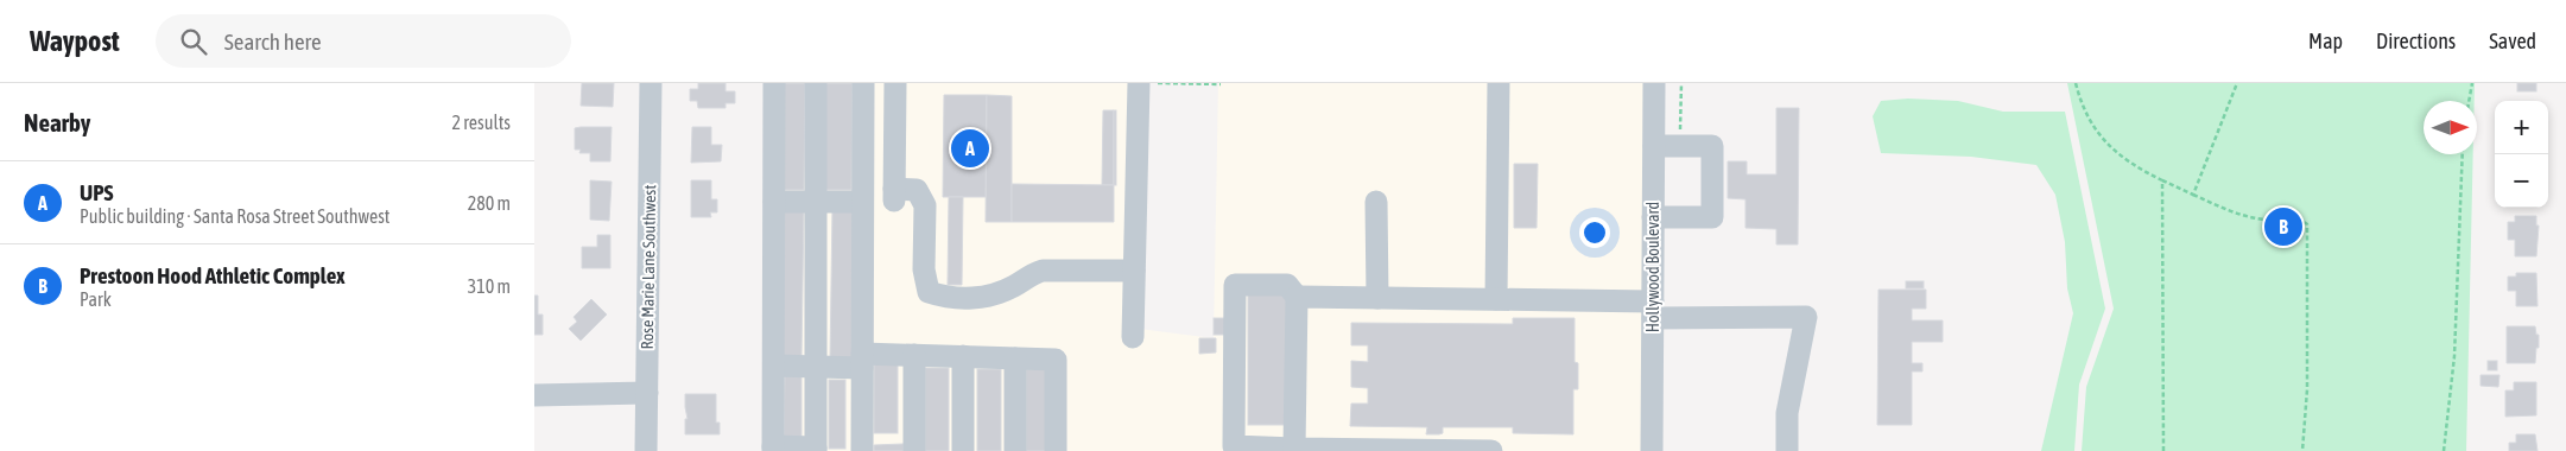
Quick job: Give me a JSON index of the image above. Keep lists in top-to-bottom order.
{
  "streets": {
    "street": ["Rose Marie Lane Southwest", "Hollywood Boulevard"]
  },
  "north": "right",
  "page": {
    "header": "Waypost",
    "search": "Search here",
    "nav": ["Map", "Directions", "Saved"],
    "heading": ["Nearby", "2 results"],
    "map_buttons": ["+", "−"],
    "pins": ["A", "B"],
    "list": [
      {
        "mark": "A",
        "name": "UPS",
        "note": "Public building · Santa Rosa Street Southwest",
        "value": "280 m"
      },
      {
        "mark": "B",
        "name": "Prestoon Hood Athletic Complex",
        "note": "Park",
        "value": "310 m"
      }
    ]
  }
}
